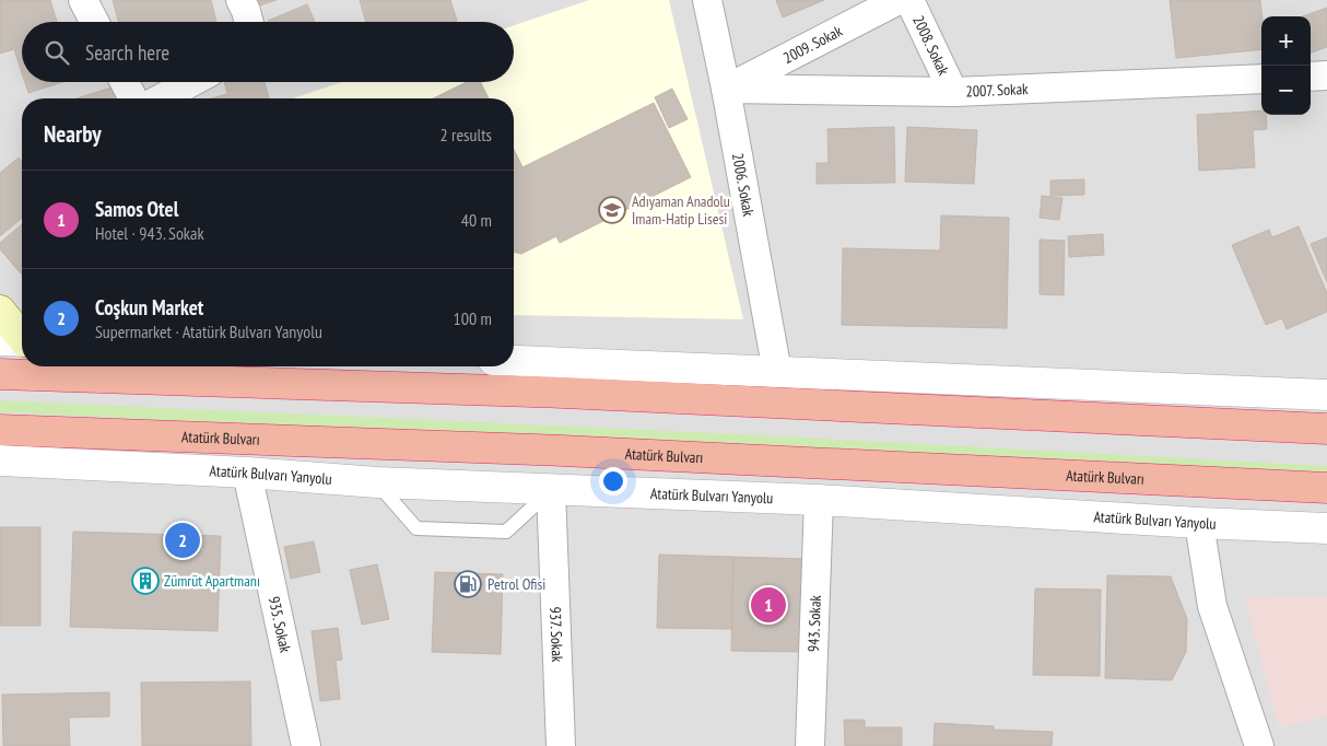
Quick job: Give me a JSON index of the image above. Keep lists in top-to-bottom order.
{
  "streets": {
    "highway": ["Atatürk Bulvarı"],
    "street": [
      "2009. Sokak",
      "2008. Sokak",
      "2007. Sokak",
      "2006. Sokak",
      "Atatürk Bulvarı Yanyolu",
      "943. Sokak",
      "935. Sokak",
      "937. Sokak"
    ]
  },
  "crossings": [
    ["2009. Sokak", "2007. Sokak"],
    ["2009. Sokak", "2006. Sokak"],
    ["2008. Sokak", "2007. Sokak"],
    ["2007. Sokak", "2006. Sokak"],
    ["Atatürk Bulvarı Yanyolu", "943. Sokak"],
    ["Atatürk Bulvarı Yanyolu", "935. Sokak"],
    ["Atatürk Bulvarı Yanyolu", "937. Sokak"]
  ],
  "places": {
    "school or university": ["Adıyaman Anadolu İmam-Hatip Lisesi"],
    "building": ["Zümrüt Apartmanı"],
    "fuel station": ["Petrol Ofisi"]
  },
  "page": {
    "map_buttons": ["+", "−"],
    "search": "Search here",
    "heading": ["Nearby", "2 results"],
    "list": [
      {
        "mark": "1",
        "name": "Samos Otel",
        "note": "Hotel · 943. Sokak",
        "value": "40 m"
      },
      {
        "mark": "2",
        "name": "Coşkun Market",
        "note": "Supermarket · Atatürk Bulvarı Yanyolu",
        "value": "100 m"
      }
    ],
    "pins": ["2", "1"]
  }
}
